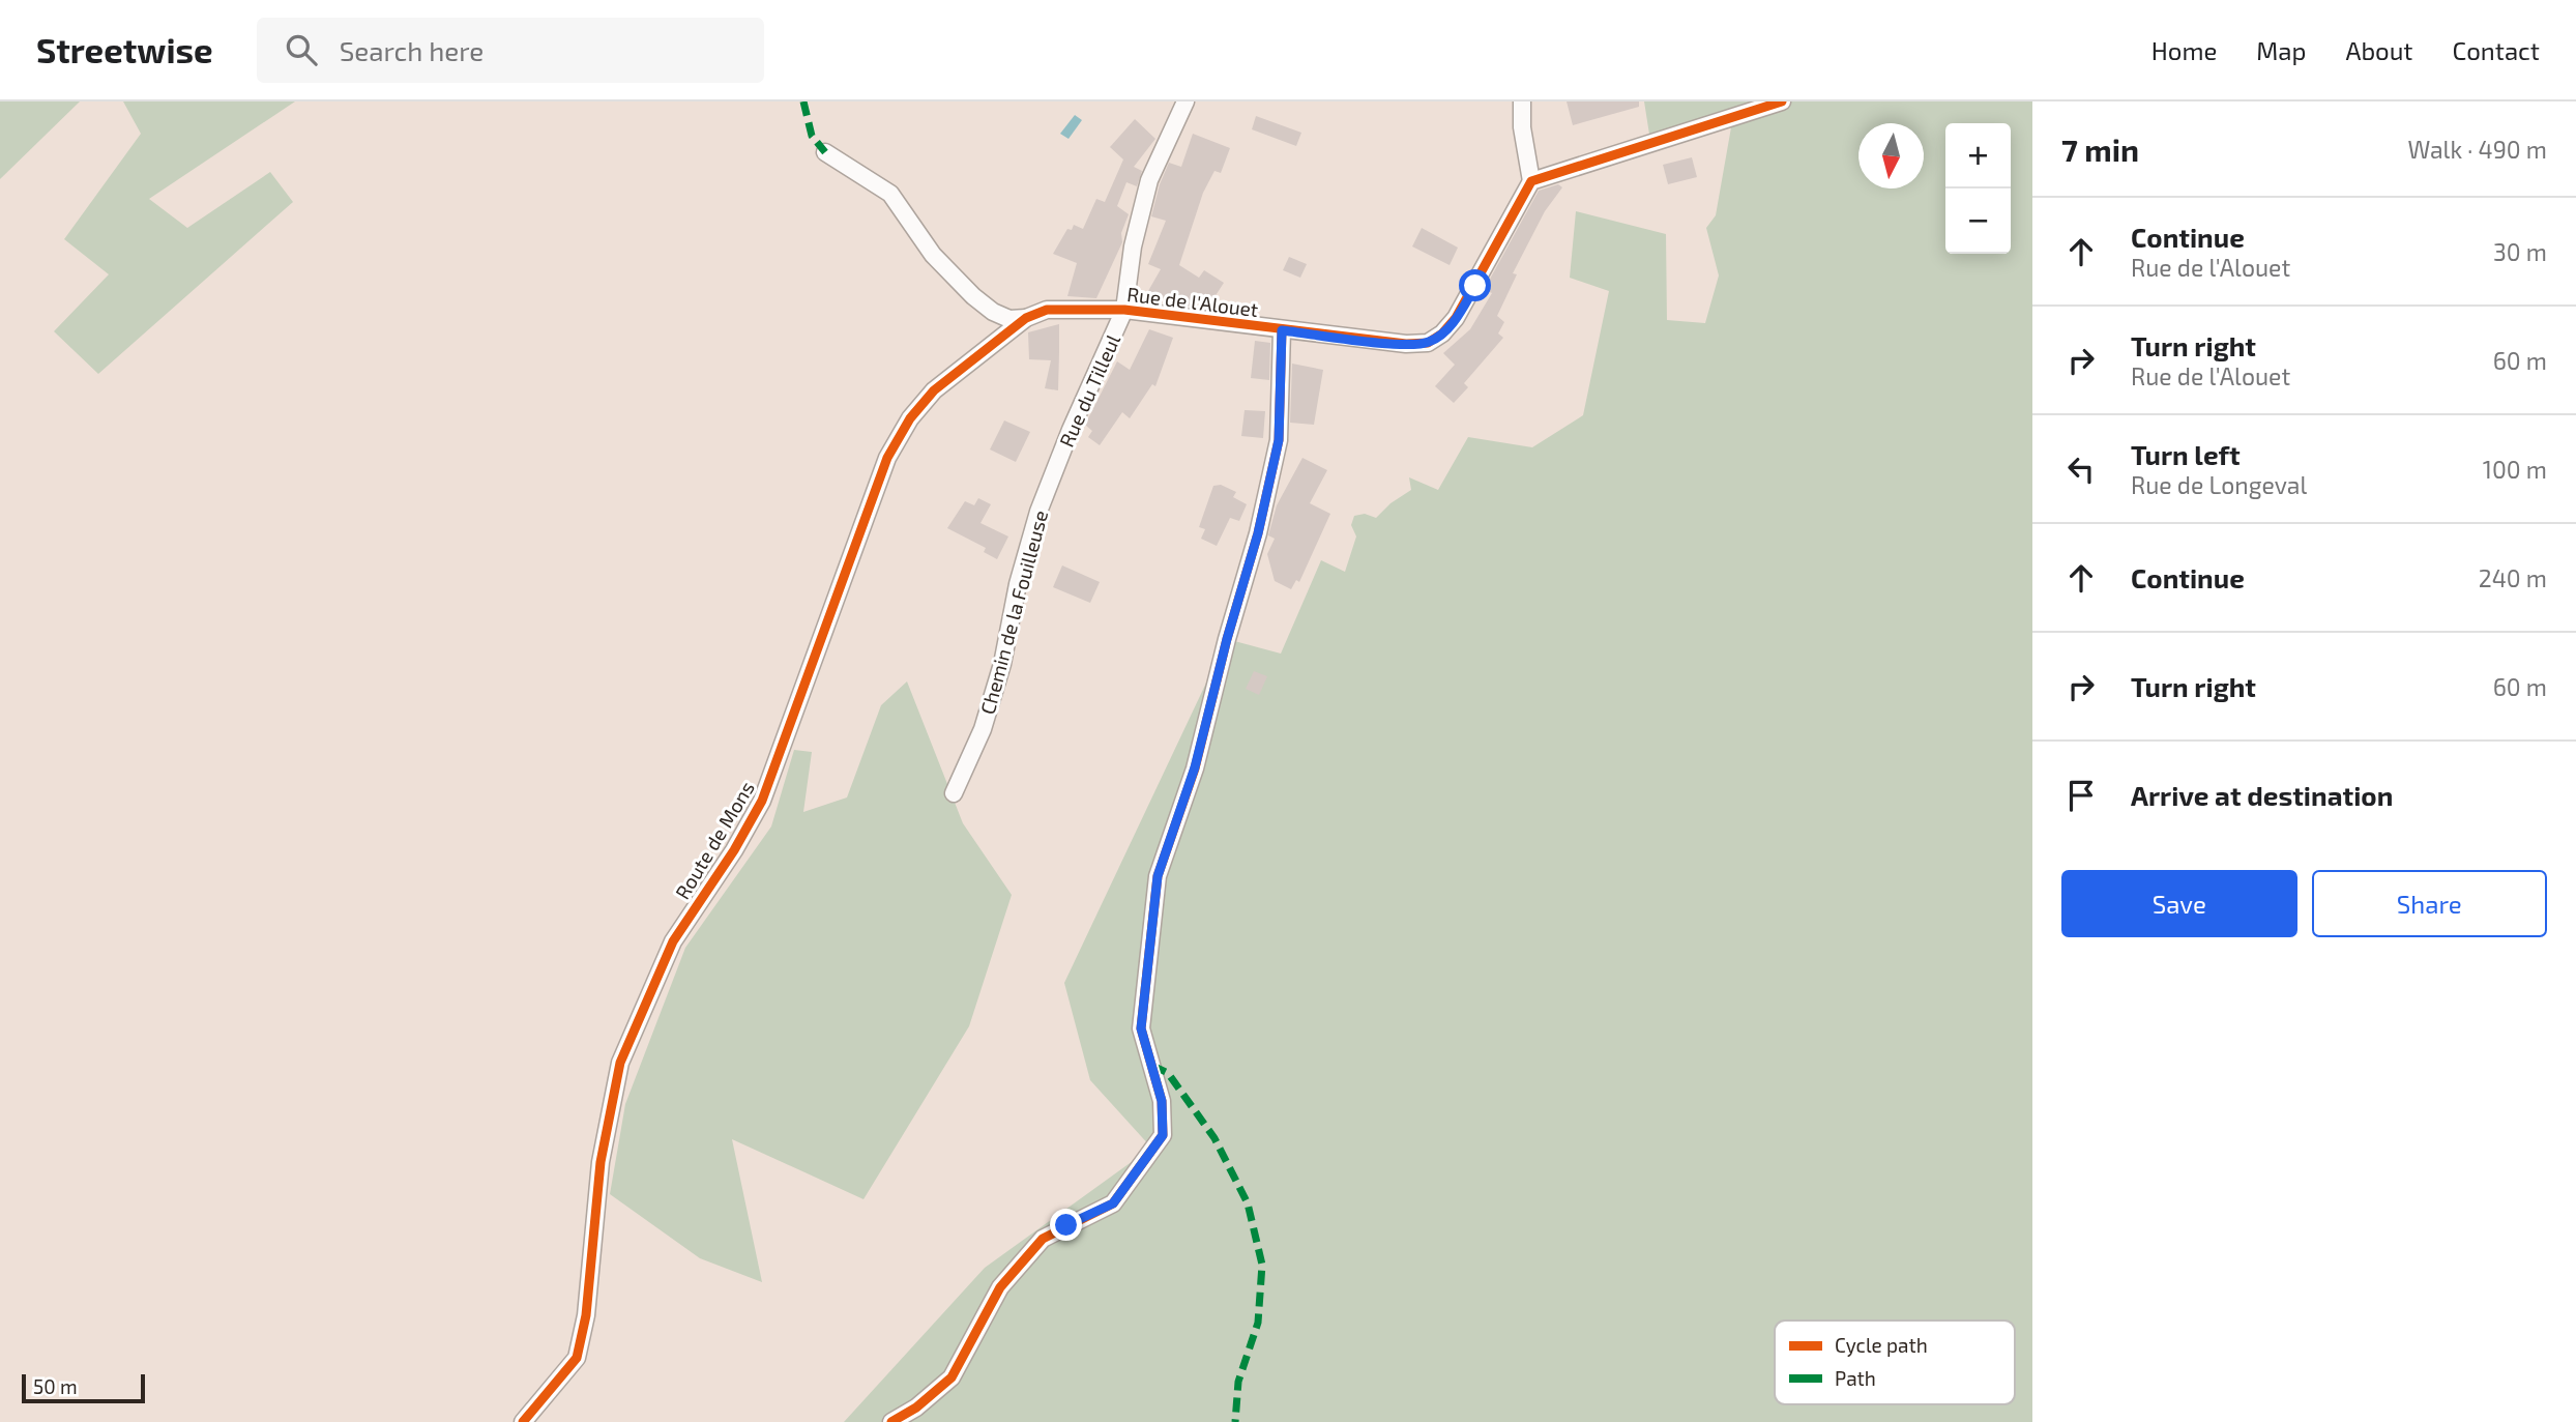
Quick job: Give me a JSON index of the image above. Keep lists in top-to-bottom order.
{
  "streets": {
    "street": [
      "Rue de l'Alouet",
      "Rue du Tilleul",
      "Chemin de la Fouilleuse",
      "Route de Mons"
    ]
  },
  "crossings": [
    ["Rue de l'Alouet", "Rue du Tilleul"],
    ["Rue de l'Alouet", "Route de Mons"],
    ["Rue du Tilleul", "Chemin de la Fouilleuse"]
  ],
  "legend": ["Cycle path", "Path"],
  "scale_bar": "50 m",
  "north": "bottom",
  "page": {
    "header": "Streetwise",
    "search": "Search here",
    "nav": [
      "Home",
      "Map",
      "About",
      "Contact"
    ],
    "heading": ["7 min", "Walk · 490 m"],
    "map_buttons": ["+", "−"],
    "list": [
      ["Continue", "Rue de l'Alouet", "30 m"],
      ["Turn right", "Rue de l'Alouet", "60 m"],
      ["Turn left", "Rue de Longeval", "100 m"],
      ["Continue", "240 m"],
      ["Turn right", "60 m"],
      "Arrive at destination"
    ],
    "buttons": ["Save", "Share"],
    "scale": "50 m"
  }
}
